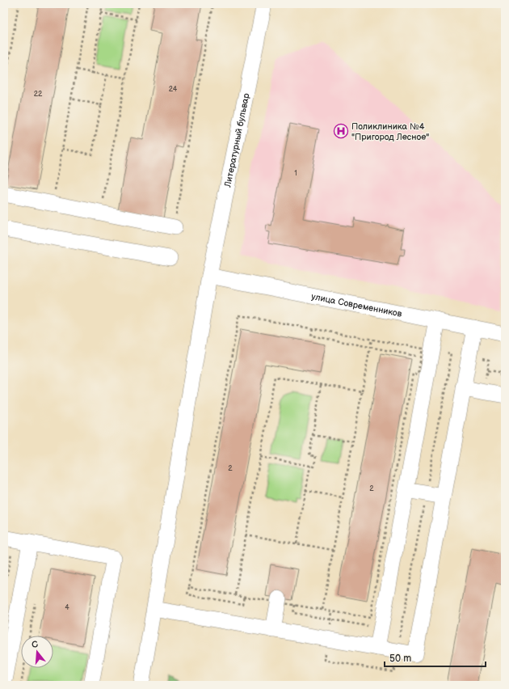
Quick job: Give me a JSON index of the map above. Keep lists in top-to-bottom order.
{
  "streets": {
    "street": ["Литературный бульвар", "улица Современников"]
  },
  "crossings": [
    ["Литературный бульвар", "улица Современников"]
  ],
  "places": {
    "hospital": ["Поликлиника №4 \"Пригород Лесное\""]
  },
  "house_numbers": [
    "24",
    "22",
    "1",
    "2",
    "2",
    "4"
  ],
  "scale_bar": "50 m",
  "north": "top"
}
